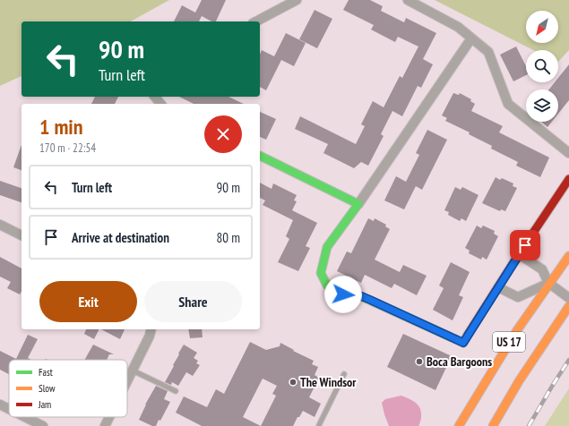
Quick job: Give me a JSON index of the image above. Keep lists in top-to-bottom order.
{
  "streets": {
    "main road": ["US 17"]
  },
  "places": ["Boca Bargoons", "The Windsor"],
  "legend": ["Fast", "Slow", "Jam"],
  "north": "bottom left",
  "page": {
    "turn": ["90 m", "Turn left"],
    "heading": ["1 min", "170 m · 22:54"],
    "list": [
      {
        "name": "Turn left",
        "value": "90 m"
      },
      {
        "name": "Arrive at destination",
        "value": "80 m"
      }
    ],
    "buttons": ["Exit", "Share"]
  }
}
